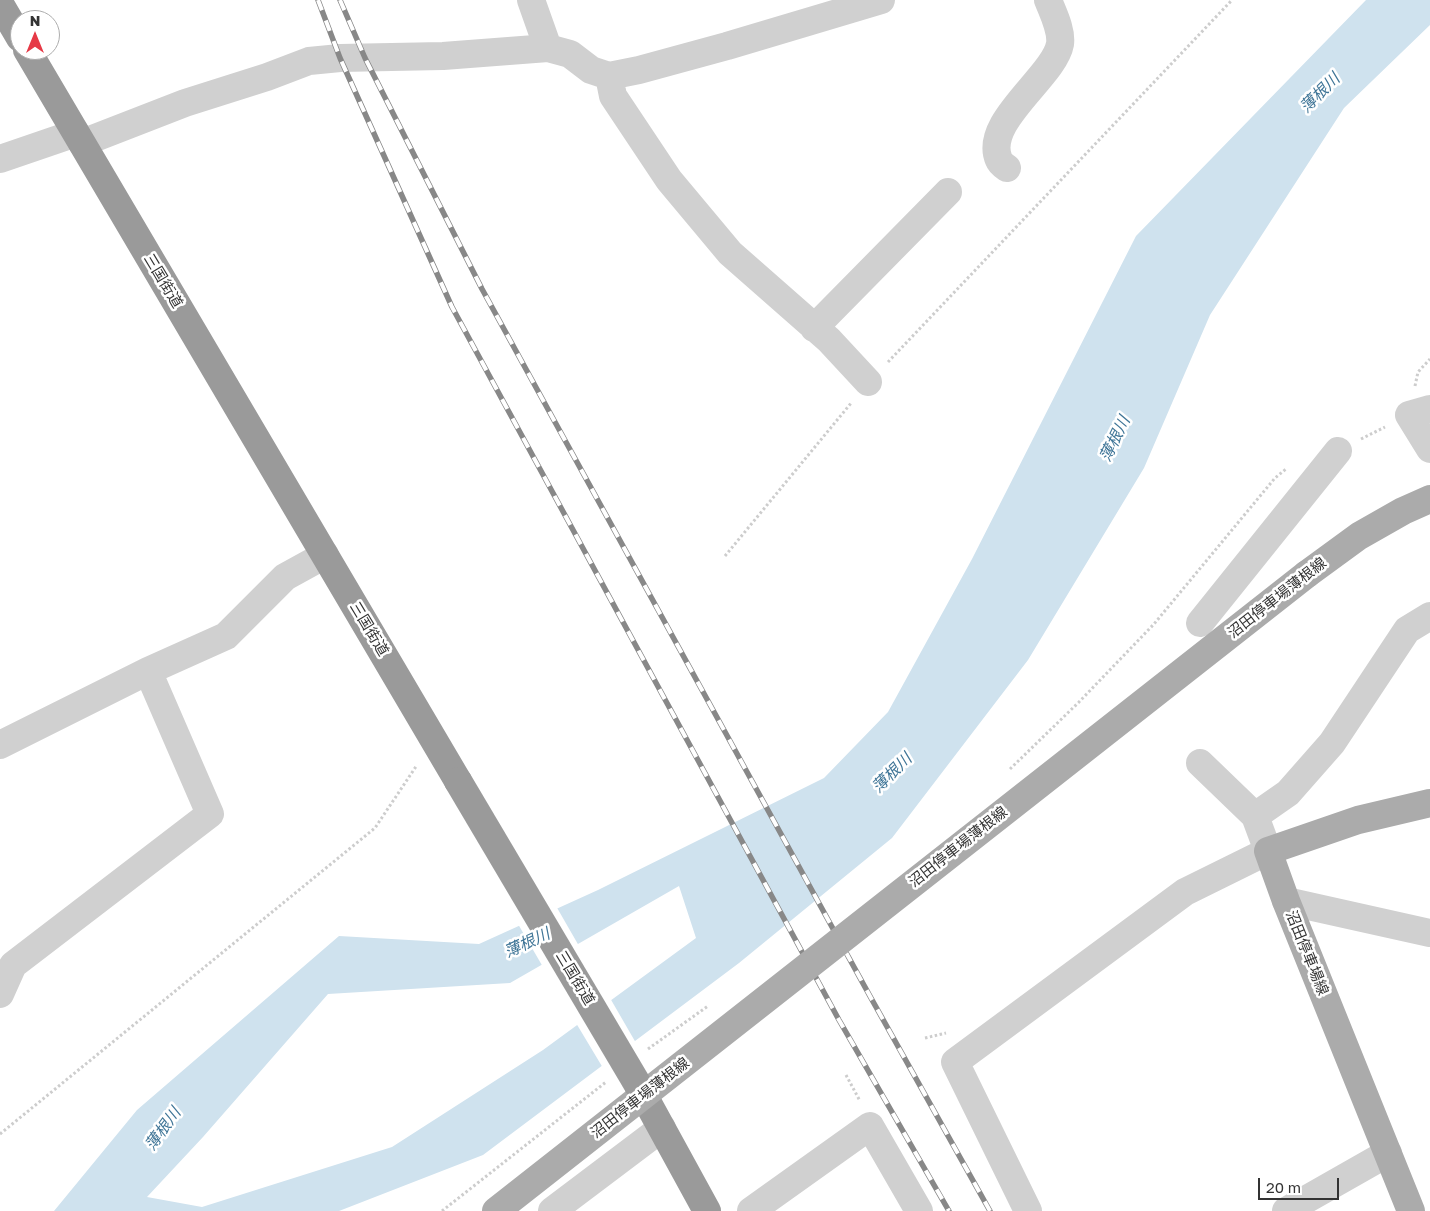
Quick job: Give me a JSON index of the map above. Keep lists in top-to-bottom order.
{
  "streets": {
    "highway": ["三国街道"],
    "main road": ["沼田停車場薄根線", "沼田停車場線"]
  },
  "water": ["薄根川"],
  "scale_bar": "20 m",
  "north": "top"
}
